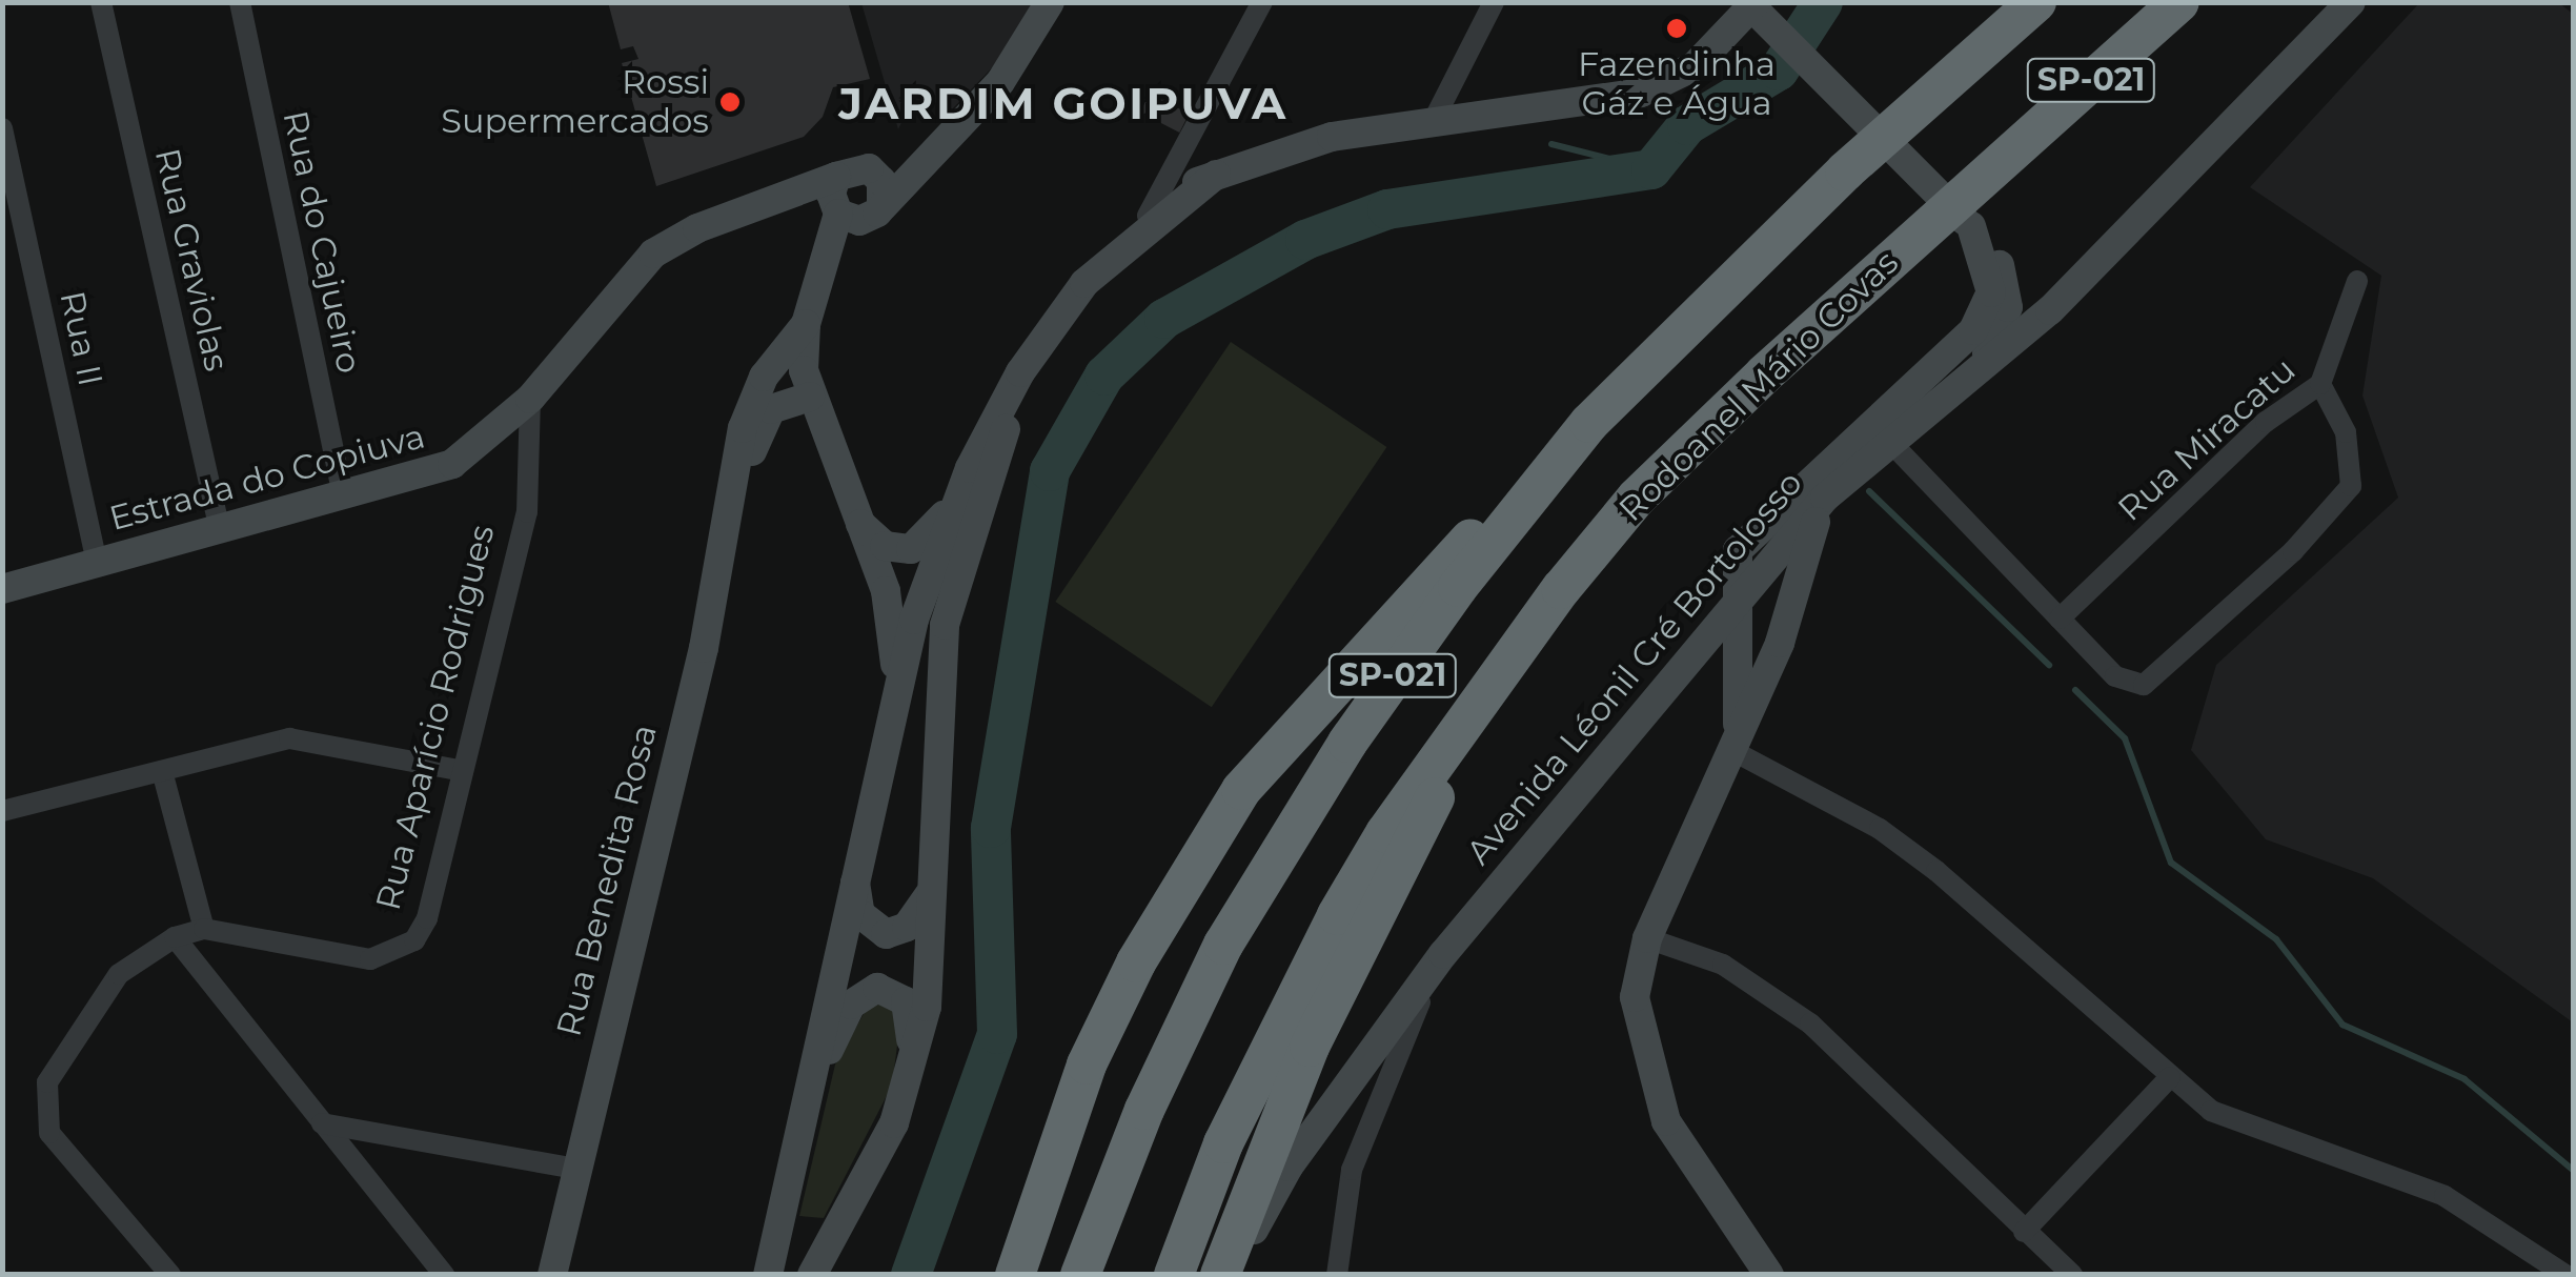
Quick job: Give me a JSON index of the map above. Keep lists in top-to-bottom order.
{
  "streets": {
    "highway": ["SP-021", "Rodoanel Mário Covas"],
    "main road": ["Estrada do Copiuva", "Avenida Léonil Cré Bortolosso", "Rua Benedita Rosa"],
    "street": [
      "Rua do Cajueiro",
      "Rua Graviolas",
      "Rua II",
      "Rua Miracatu",
      "Rua Aparício Rodrigues"
    ]
  },
  "crossings": [
    ["Rua do Cajueiro", "Estrada do Copiuva"],
    ["Rua Graviolas", "Estrada do Copiuva"],
    ["Rua II", "Estrada do Copiuva"],
    ["Estrada do Copiuva", "Rua Aparício Rodrigues"]
  ],
  "districts": ["JARDIM GOIPUVA"],
  "places": ["Fazendinha Gáz e Água", "Rossi Supermercados"]
}
